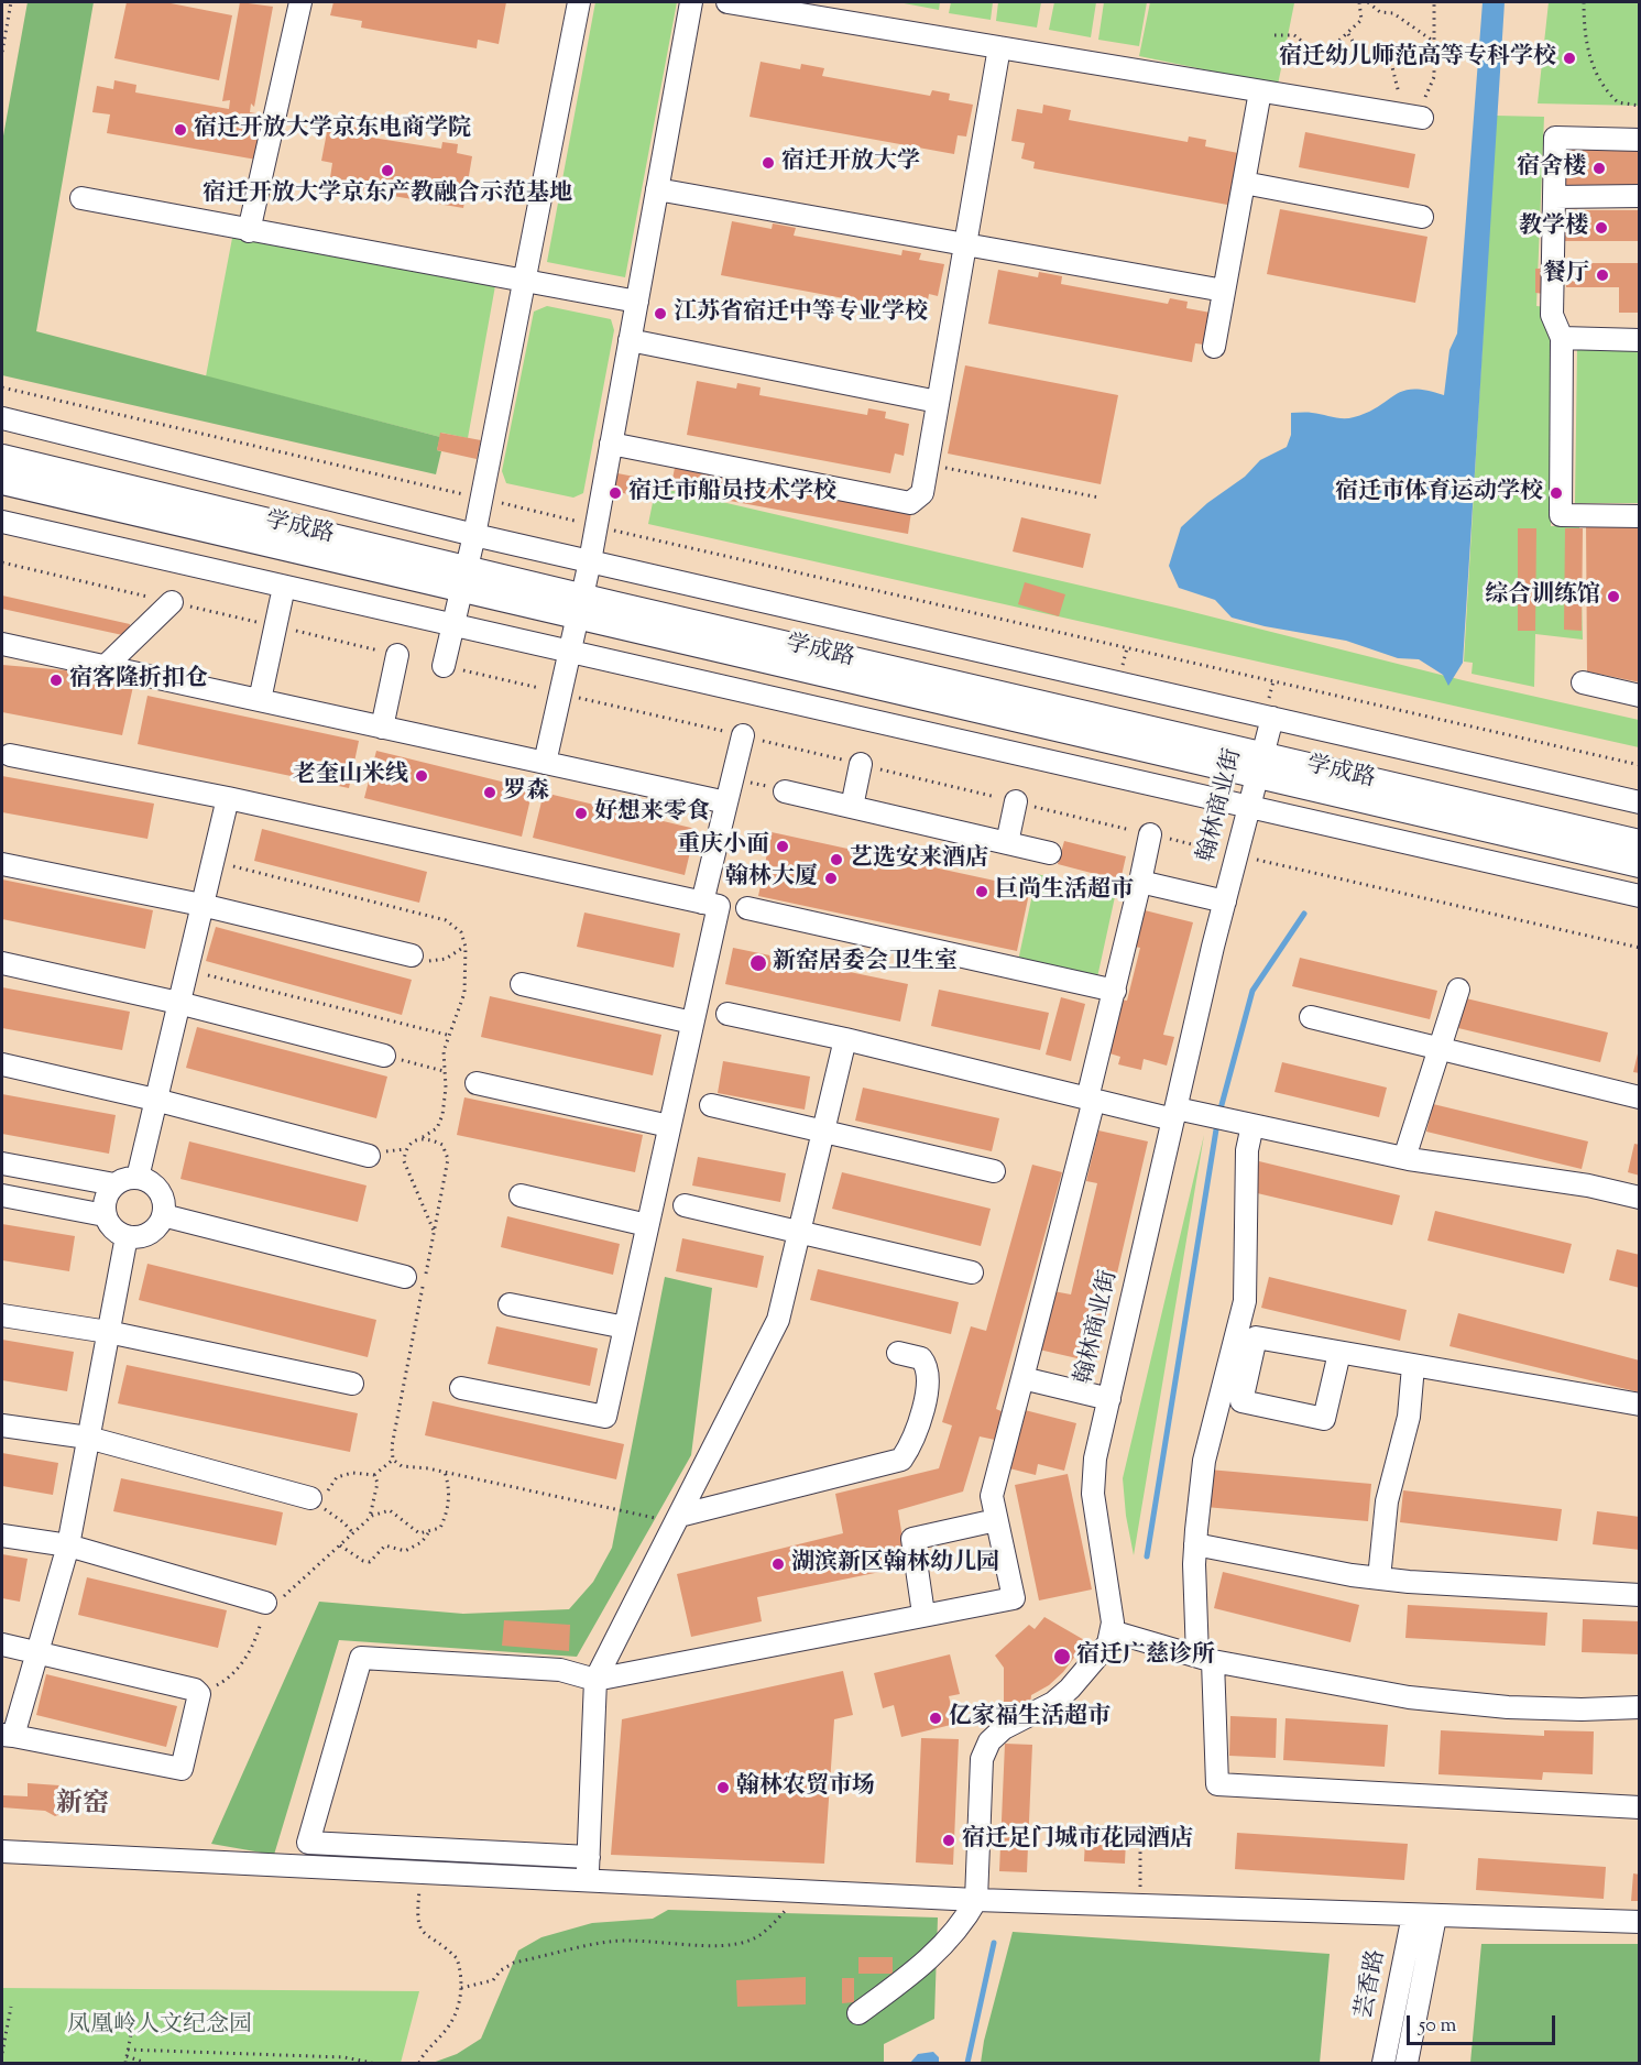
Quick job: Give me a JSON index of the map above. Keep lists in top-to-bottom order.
{
  "streets": {
    "main road": ["学成路"],
    "street": ["翰林商业街", "芸香路"]
  },
  "crossings": [
    ["学成路", "翰林商业街"]
  ],
  "districts": ["新窑"],
  "parks": ["凤凰岭人文纪念园"],
  "places": [
    "宿迁幼儿师范高等专科学校",
    "宿迁开放大学京东电商学院",
    "宿迁开放大学",
    "宿舍楼",
    "宿迁开放大学京东产教融合示范基地",
    "教学楼",
    "餐厅",
    "江苏省宿迁中等专业学校",
    "宿迁市船员技术学校",
    "宿迁市体育运动学校",
    "综合训练馆",
    "宿客隆折扣仓",
    "老奎山米线",
    "罗森",
    "好想来零食",
    "重庆小面",
    "艺选安来酒店",
    "翰林大厦",
    "巨尚生活超市",
    "新窑居委会卫生室",
    "湖滨新区翰林幼儿园",
    "宿迁广慈诊所",
    "亿家福生活超市",
    "翰林农贸市场",
    "宿迁足门城市花园酒店"
  ],
  "scale_bar": "50 m"
}
